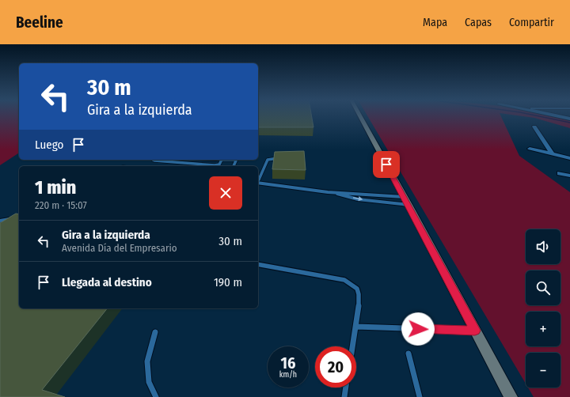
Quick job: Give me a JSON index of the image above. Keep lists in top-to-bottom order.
{
  "page": {
    "header": "Beeline",
    "nav": ["Mapa", "Capas", "Compartir"],
    "turn": ["30 m", "Gira a la izquierda"],
    "then": "Luego",
    "heading": ["1 min", "220 m · 15:07"],
    "list": [
      {
        "name": "Gira a la izquierda",
        "note": "Avenida Día del Empresario",
        "value": "30 m"
      },
      {
        "name": "Llegada al destino",
        "value": "190 m"
      }
    ],
    "map_buttons": ["+", "−"],
    "speed": "16 km/h",
    "limit": "20"
  }
}
